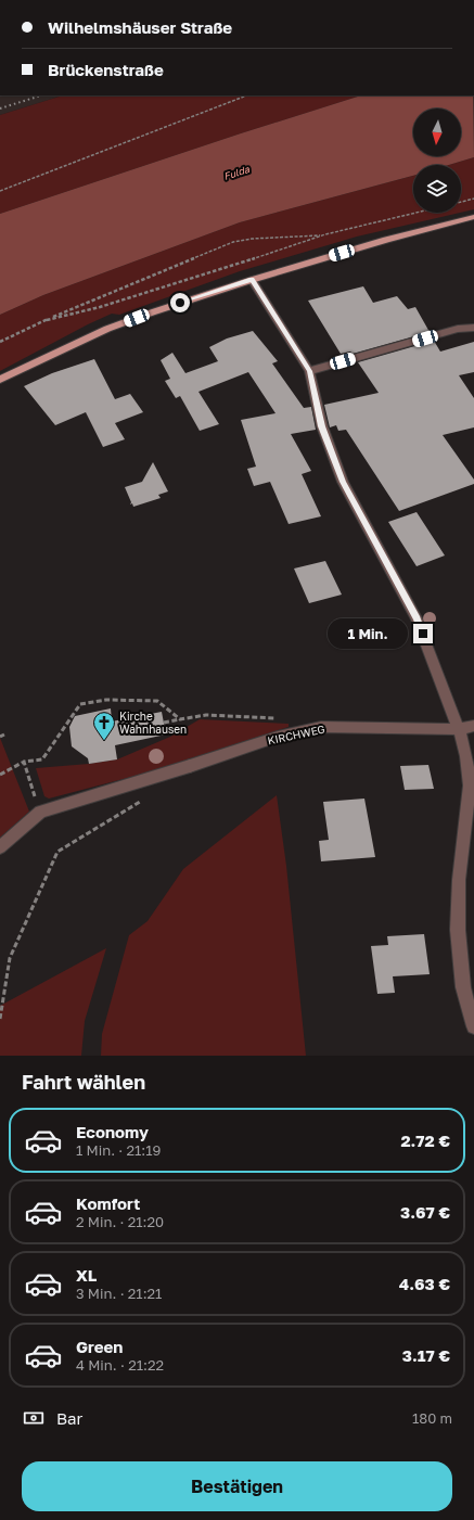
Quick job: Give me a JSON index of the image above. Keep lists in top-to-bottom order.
{
  "streets": {
    "street": ["KIRCHWEG"]
  },
  "water": ["Fulda"],
  "places": {
    "church": ["Kirche Wahnhausen"]
  },
  "north": "bottom",
  "page": {
    "banner": ["Wilhelmshäuser Straße", "Brückenstraße"],
    "bubble": "1 Min.",
    "heading": "Fahrt wählen",
    "list": [
      {
        "name": "Economy",
        "note": "1 Min. · 21:19",
        "value": "2.72 €"
      },
      {
        "name": "Komfort",
        "note": "2 Min. · 21:20",
        "value": "3.67 €"
      },
      {
        "name": "XL",
        "note": "3 Min. · 21:21",
        "value": "4.63 €"
      },
      {
        "name": "Green",
        "note": "4 Min. · 21:22",
        "value": "3.17 €"
      }
    ],
    "pay": ["Bar", "180 m"],
    "buttons": "Bestätigen"
  }
}
